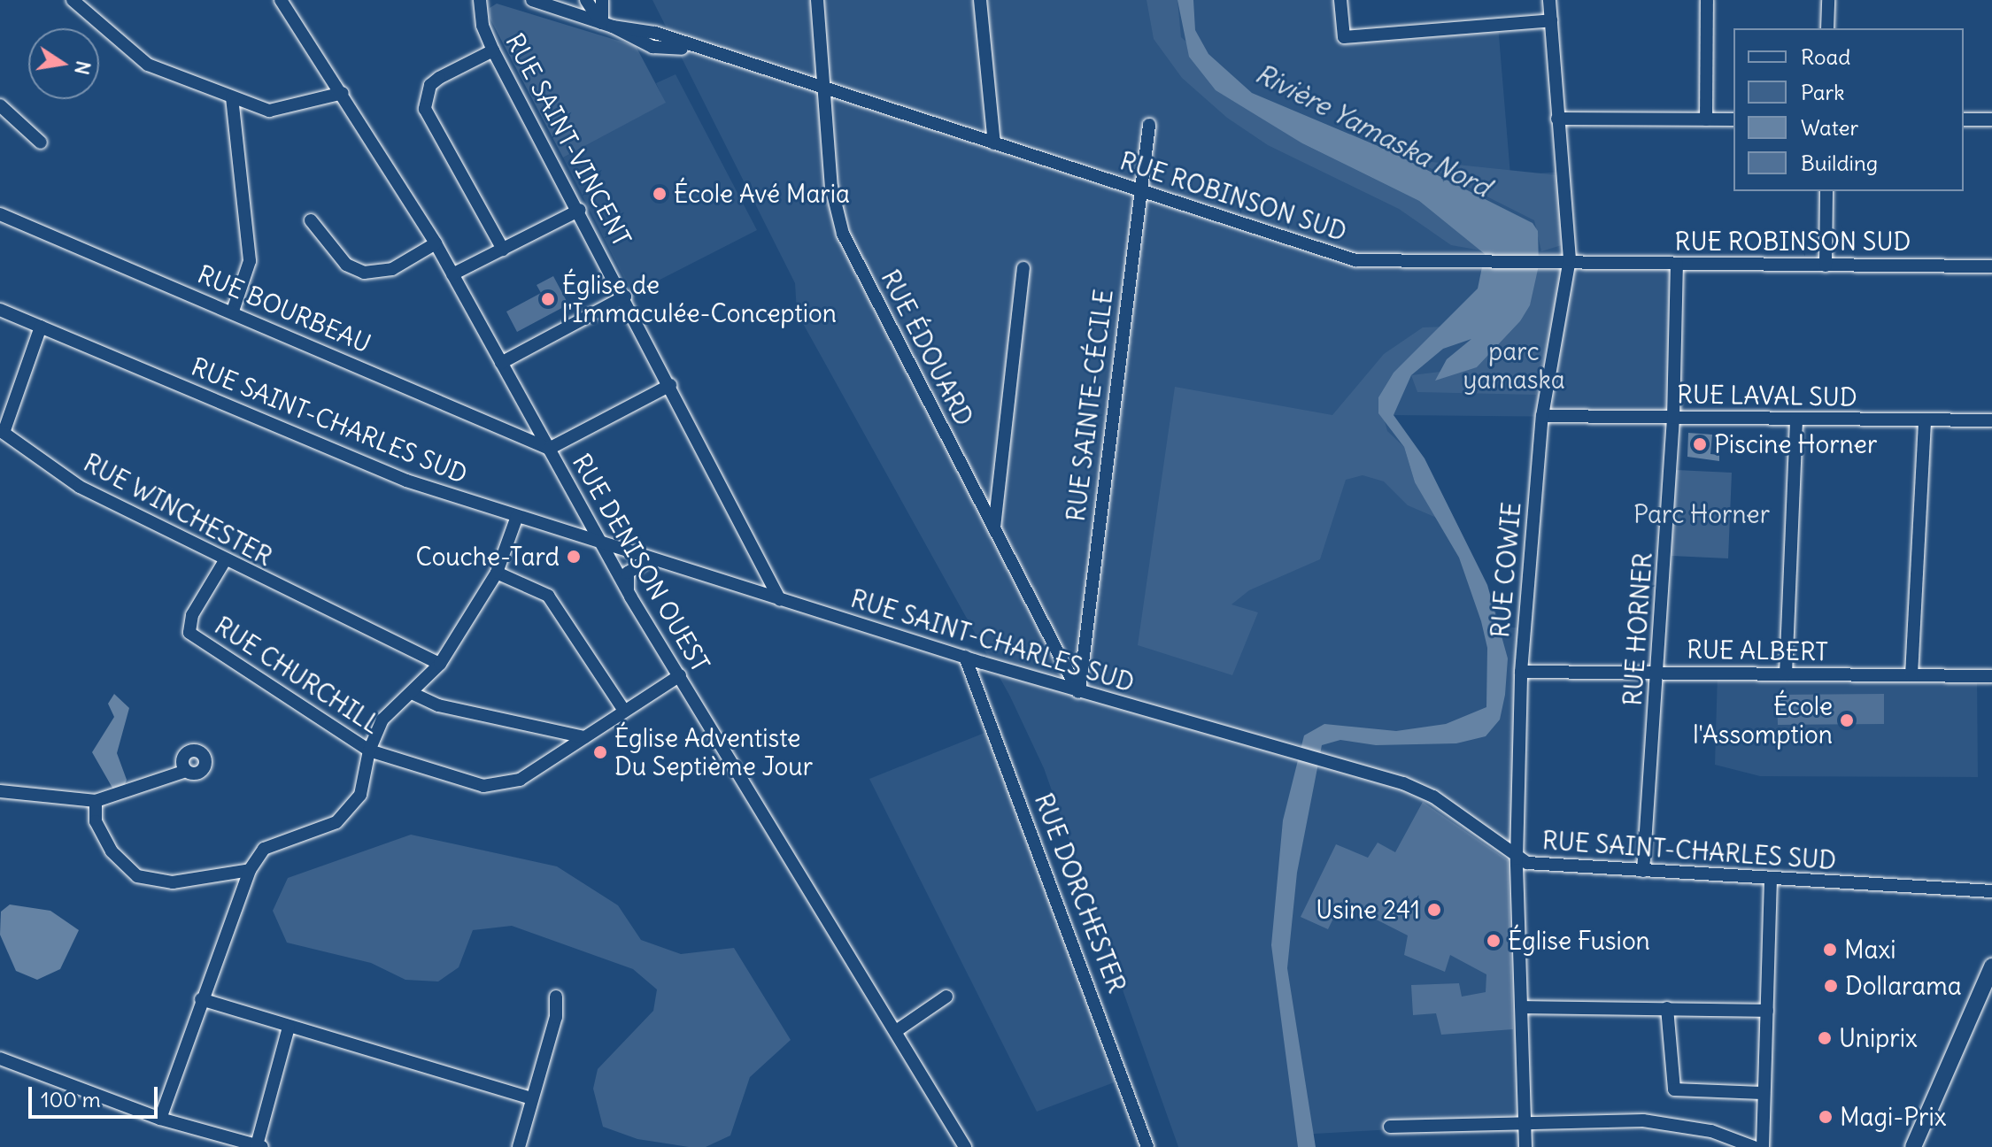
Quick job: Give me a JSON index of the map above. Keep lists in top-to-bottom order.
{
  "streets": {
    "street": [
      "RUE SAINT-VINCENT",
      "RUE ROBINSON SUD",
      "RUE BOURBEAU",
      "RUE ÉDOUARD",
      "RUE LAVAL SUD",
      "RUE SAINTE-CÉCILE",
      "RUE SAINT-CHARLES SUD",
      "RUE WINCHESTER",
      "RUE DENISON OUEST",
      "RUE COWIE",
      "RUE HORNER",
      "RUE ALBERT",
      "RUE CHURCHILL",
      "RUE DORCHESTER"
    ]
  },
  "crossings": [
    ["RUE SAINT-VINCENT", "RUE SAINT-CHARLES SUD"],
    ["RUE ROBINSON SUD", "RUE ÉDOUARD"],
    ["RUE ROBINSON SUD", "RUE SAINTE-CÉCILE"],
    ["RUE ROBINSON SUD", "RUE COWIE"],
    ["RUE ROBINSON SUD", "RUE HORNER"],
    ["RUE BOURBEAU", "RUE DENISON OUEST"],
    ["RUE ÉDOUARD", "RUE SAINTE-CÉCILE"],
    ["RUE ÉDOUARD", "RUE SAINT-CHARLES SUD"],
    ["RUE LAVAL SUD", "RUE COWIE"],
    ["RUE LAVAL SUD", "RUE HORNER"],
    ["RUE SAINTE-CÉCILE", "RUE SAINT-CHARLES SUD"],
    ["RUE SAINT-CHARLES SUD", "RUE WINCHESTER"],
    ["RUE SAINT-CHARLES SUD", "RUE DENISON OUEST"],
    ["RUE SAINT-CHARLES SUD", "RUE COWIE"],
    ["RUE SAINT-CHARLES SUD", "RUE HORNER"],
    ["RUE SAINT-CHARLES SUD", "RUE DORCHESTER"],
    ["RUE WINCHESTER", "RUE CHURCHILL"],
    ["RUE DENISON OUEST", "RUE CHURCHILL"],
    ["RUE COWIE", "RUE ALBERT"],
    ["RUE HORNER", "RUE ALBERT"]
  ],
  "water": ["Rivière Yamaska Nord"],
  "parks": ["parc yamaska", "Parc Horner"],
  "places": [
    "École Avé Maria",
    "Église de l'Immaculée-Conception",
    "Piscine Horner",
    "Couche-Tard",
    "École l'Assomption",
    "Église Adventiste Du Septième Jour",
    "Usine 241",
    "Église Fusion",
    "Maxi",
    "Dollarama",
    "Uniprix",
    "Magi-Prix"
  ],
  "legend": [
    "Road",
    "Park",
    "Water",
    "Building"
  ],
  "scale_bar": "100 m",
  "north": "right"
}
